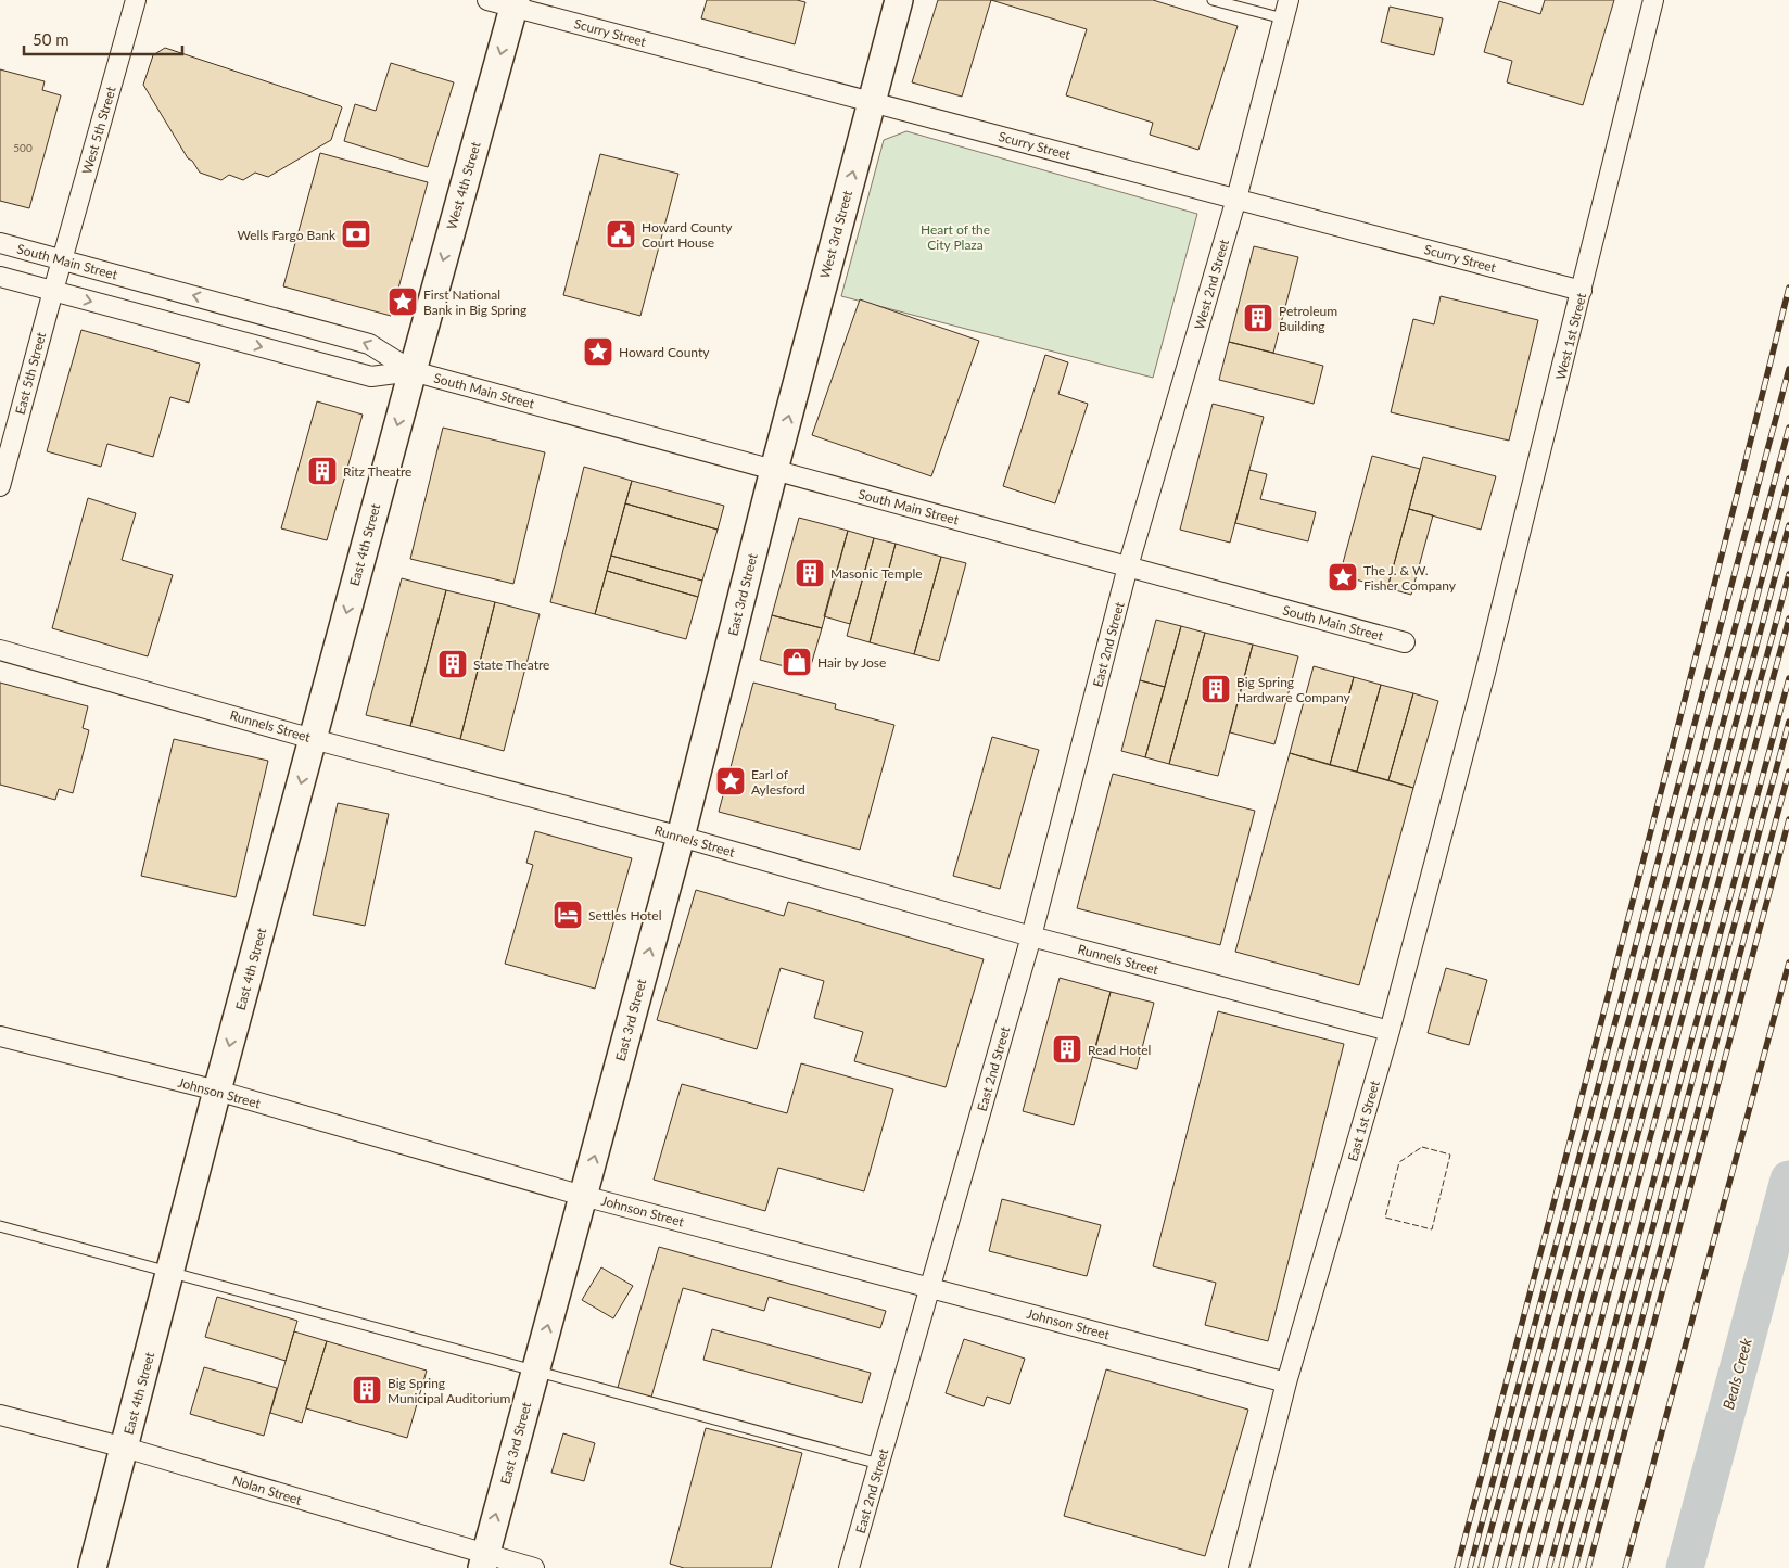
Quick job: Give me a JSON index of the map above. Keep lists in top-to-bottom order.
{
  "streets": {
    "main road": [
      "West 4th Street",
      "West 3rd Street",
      "East 4th Street",
      "East 3rd Street"
    ],
    "street": [
      "Scurry Street",
      "West 5th Street",
      "South Main Street",
      "West 2nd Street",
      "West 1st Street",
      "East 5th Street",
      "East 2nd Street",
      "Runnels Street",
      "Johnson Street",
      "East 1st Street",
      "Nolan Street"
    ]
  },
  "crossings": [
    ["Scurry Street", "West 4th Street"],
    ["Scurry Street", "West 3rd Street"],
    ["Scurry Street", "West 2nd Street"],
    ["Scurry Street", "West 1st Street"],
    ["West 5th Street", "South Main Street"],
    ["West 5th Street", "East 5th Street"],
    ["West 4th Street", "South Main Street"],
    ["West 4th Street", "East 4th Street"],
    ["West 3rd Street", "South Main Street"],
    ["West 3rd Street", "East 3rd Street"],
    ["South Main Street", "West 2nd Street"],
    ["South Main Street", "East 5th Street"],
    ["South Main Street", "East 4th Street"],
    ["South Main Street", "East 3rd Street"],
    ["South Main Street", "East 2nd Street"],
    ["West 2nd Street", "East 2nd Street"],
    ["West 1st Street", "East 1st Street"],
    ["East 4th Street", "Runnels Street"],
    ["East 4th Street", "Johnson Street"],
    ["East 4th Street", "Nolan Street"],
    ["East 3rd Street", "Runnels Street"],
    ["East 3rd Street", "Johnson Street"],
    ["East 3rd Street", "Nolan Street"],
    ["East 2nd Street", "Runnels Street"],
    ["East 2nd Street", "Johnson Street"],
    ["Runnels Street", "East 1st Street"],
    ["Johnson Street", "East 1st Street"]
  ],
  "one_way": [
    "West 4th Street",
    "West 3rd Street",
    "East 4th Street",
    "East 3rd Street"
  ],
  "water": ["Beals Creek"],
  "parks": ["Heart of the City Plaza"],
  "places": {
    "bank": ["Wells Fargo Bank"],
    "public building": ["Howard County Court House"],
    "place": [
      "First National Bank in Big Spring",
      "Howard County",
      "The J. & W. Fisher Company",
      "Earl of Aylesford"
    ],
    "building": [
      "Petroleum Building",
      "Ritz Theatre",
      "Masonic Temple",
      "State Theatre",
      "Big Spring Hardware Company",
      "Read Hotel",
      "Big Spring Municipal Auditorium"
    ],
    "shop": ["Hair by Jose"],
    "hotel": ["Settles Hotel"]
  },
  "house_numbers": ["500"],
  "scale_bar": "50 m"
}
